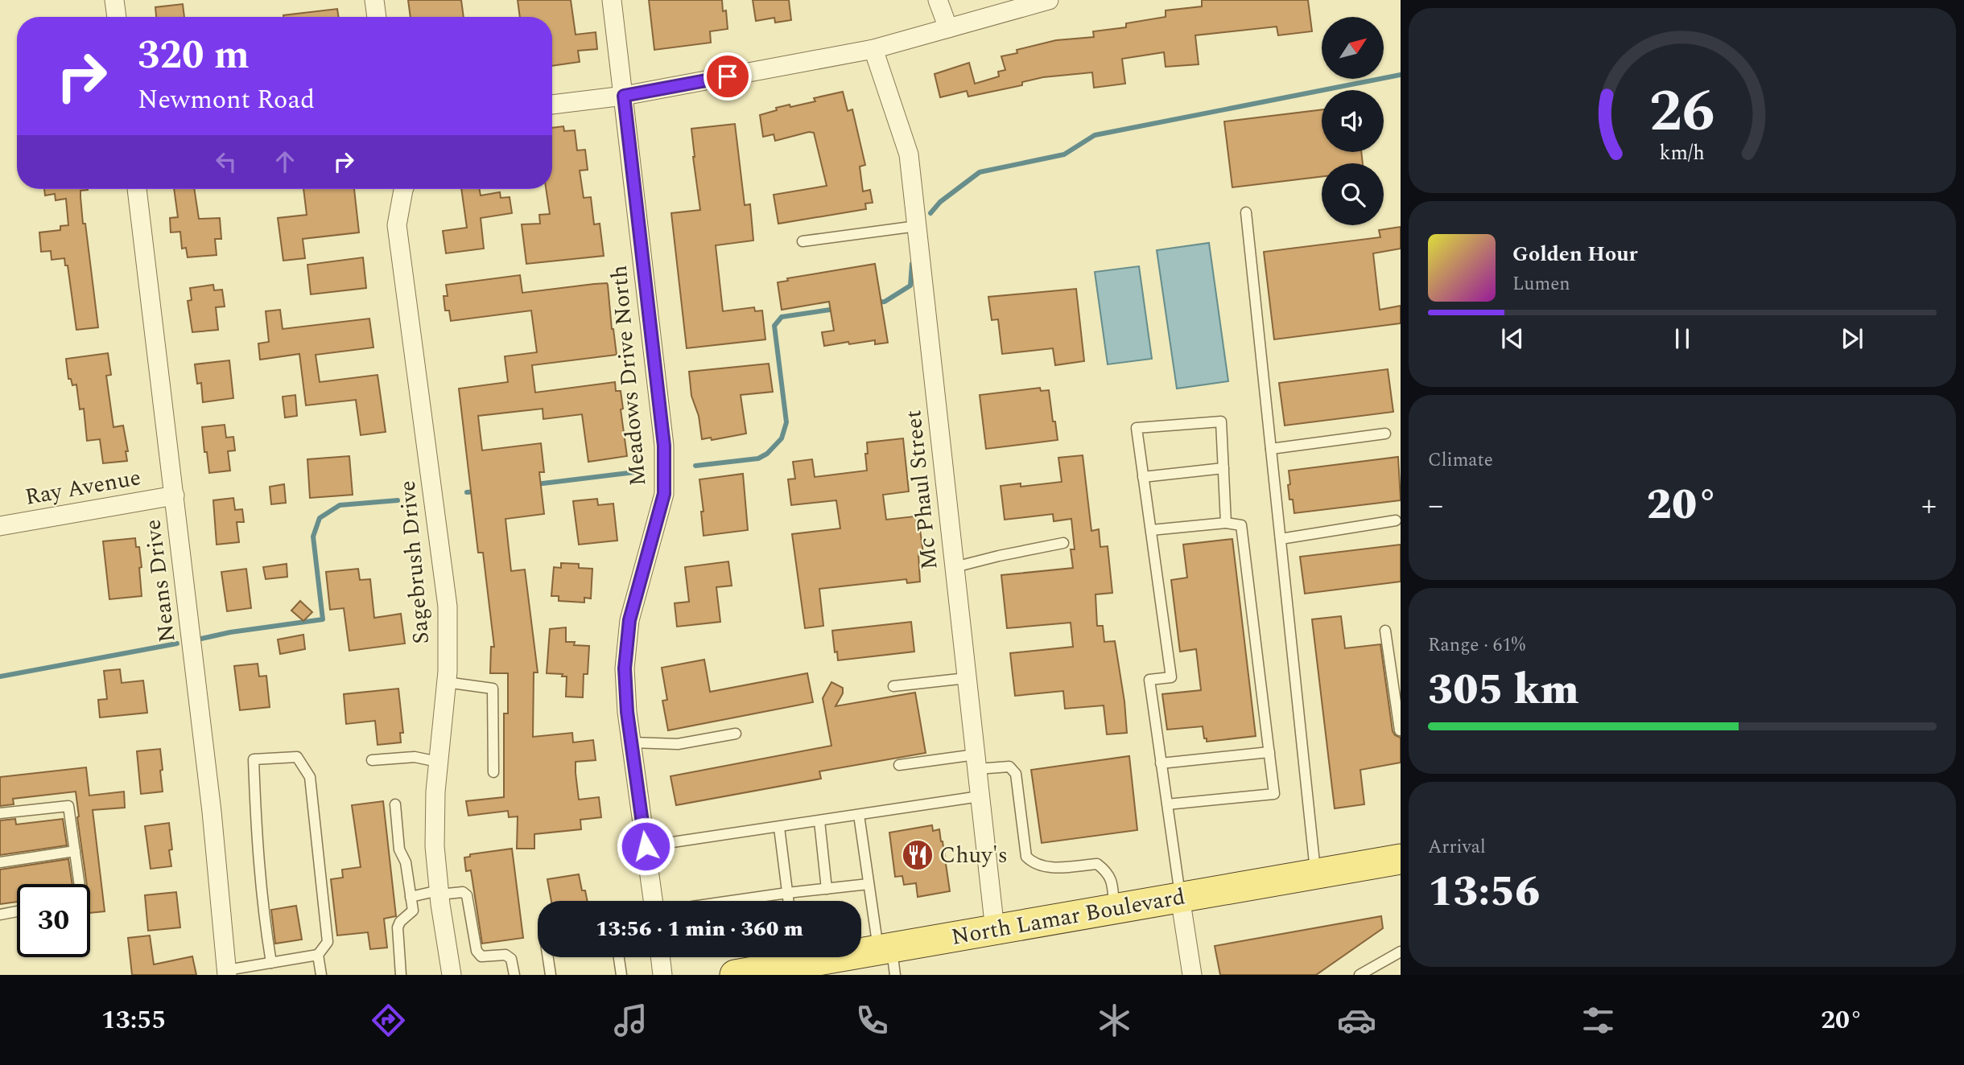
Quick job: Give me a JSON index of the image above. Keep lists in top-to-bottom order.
{
  "streets": {
    "main road": ["North Lamar Boulevard"],
    "street": [
      "Meadows Drive North",
      "Ray Avenue",
      "Mc Phaul Street",
      "Sagebrush Drive",
      "Neans Drive"
    ]
  },
  "crossings": [
    ["Ray Avenue", "Neans Drive"],
    ["Mc Phaul Street", "North Lamar Boulevard"]
  ],
  "places": {
    "restaurant": ["Chuy's"]
  },
  "north": "top right",
  "page": {
    "turn": ["320 m", "Newmont Road"],
    "song": ["Golden Hour", "Lumen"],
    "tile": [
      "Climate",
      ["Range · 61%", "305 km"],
      ["Arrival", "13:56"]
    ],
    "heat": ["−", "20°", "+"],
    "limit": "30",
    "trip": "13:56 · 1 min · 360 m",
    "tabs": ["13:55", "20°"],
    "gauge": ["26", "km/h"]
  }
}
